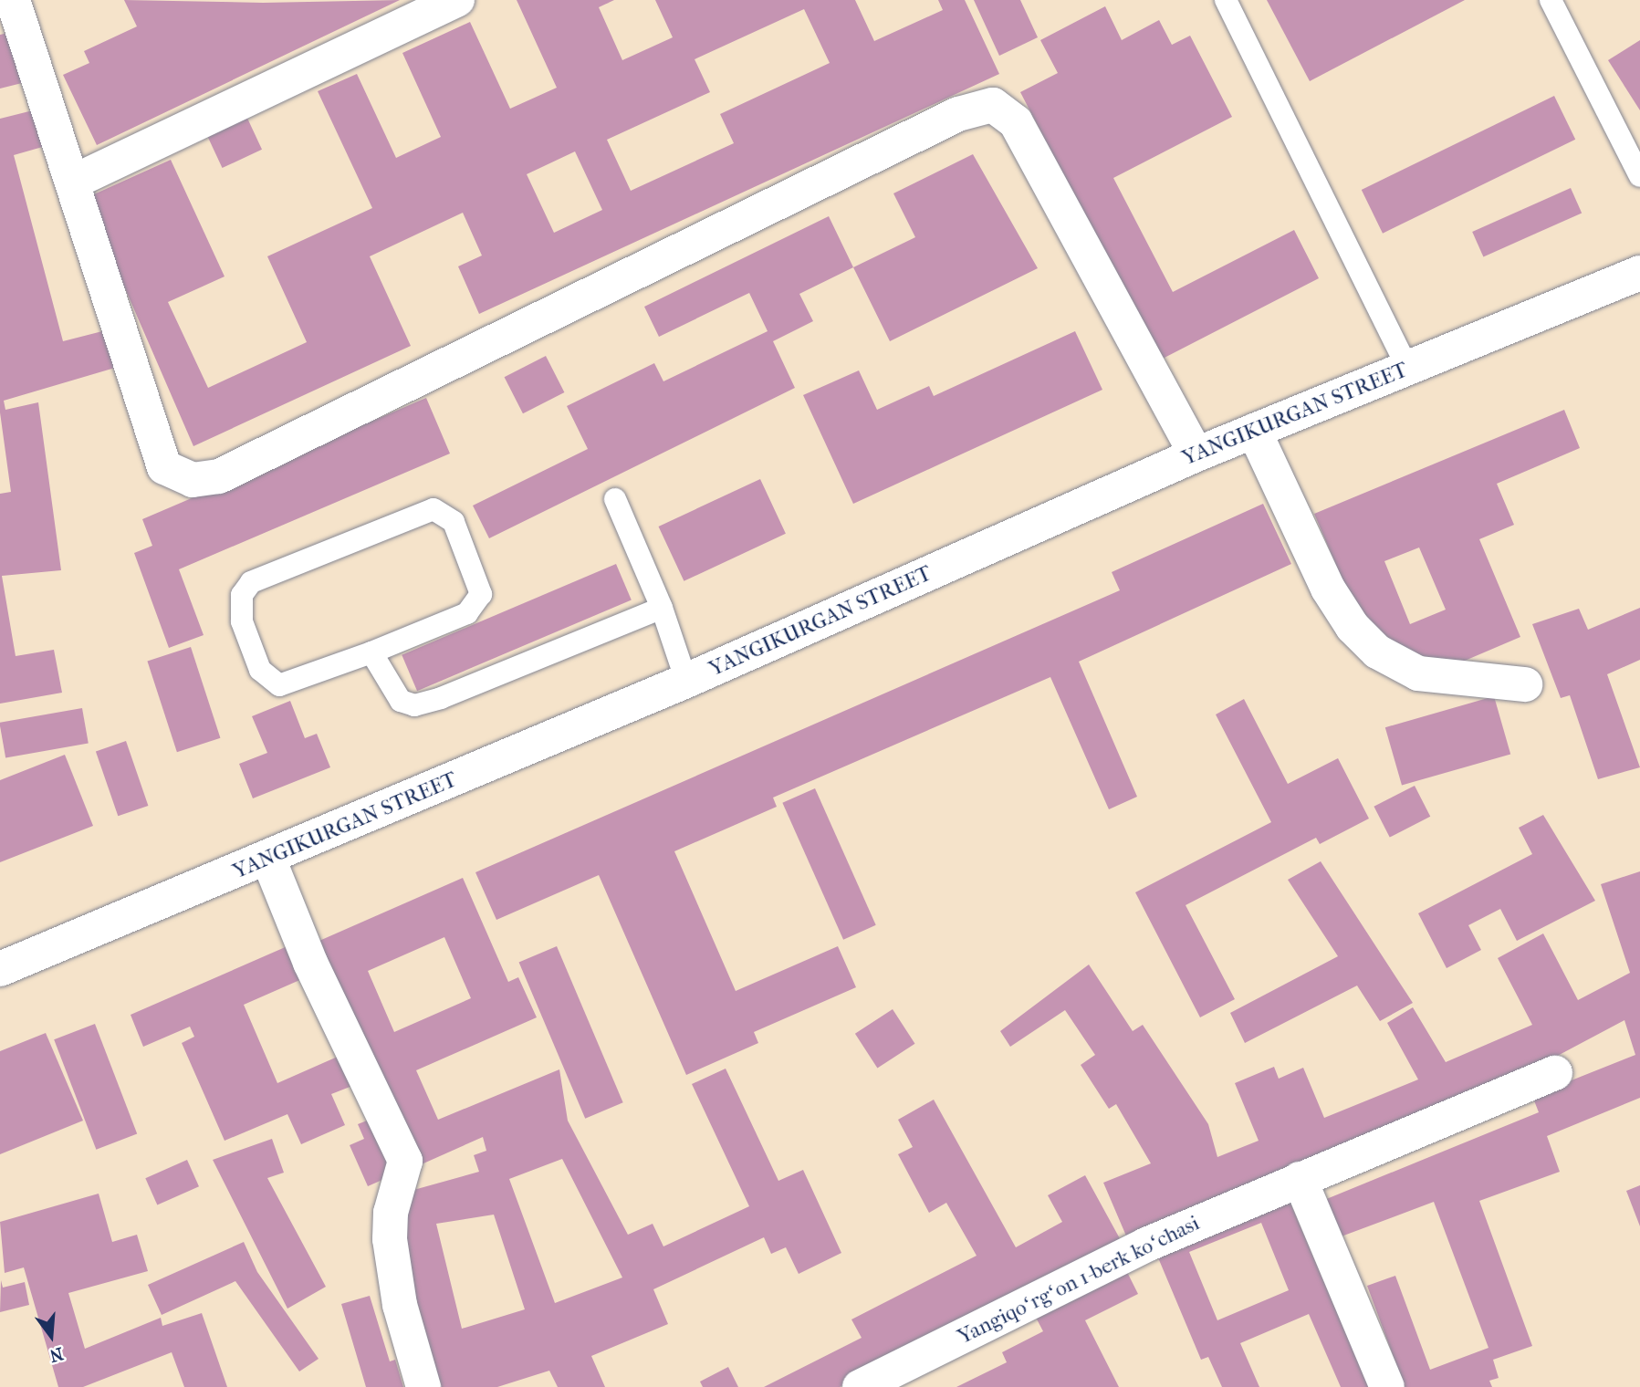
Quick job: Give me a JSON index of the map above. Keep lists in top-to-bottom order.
{
  "streets": {
    "street": ["YANGIKURGAN STREET", "Yangiqoʻrgʻon 1-berk koʻchasi"]
  },
  "north": "bottom"
}
